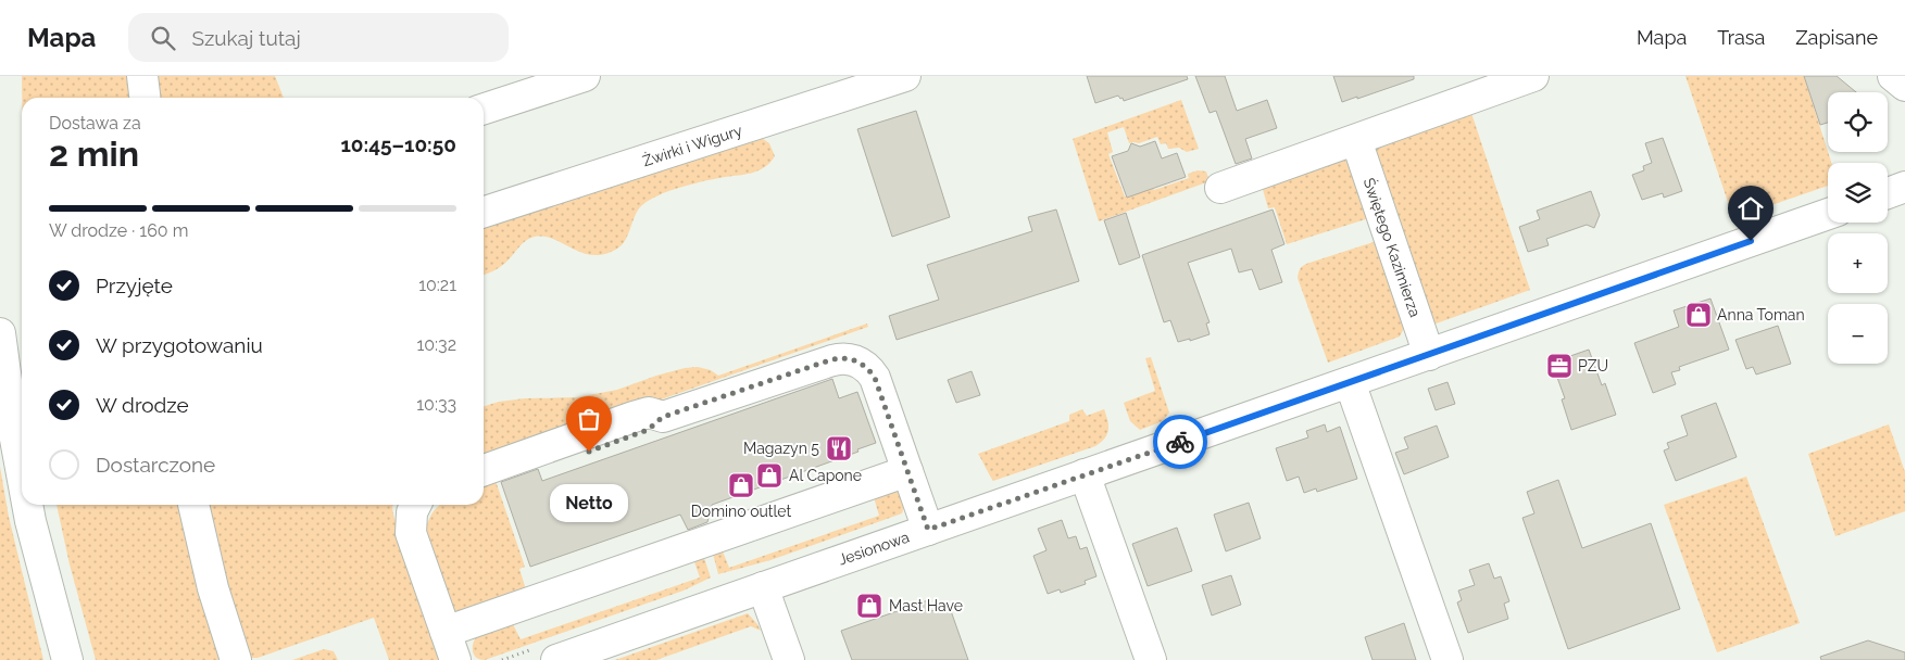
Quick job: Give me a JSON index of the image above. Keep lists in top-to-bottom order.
{
  "streets": {
    "main road": ["Żwirki i Wigury", "Świętego Kazimierza", "Jesionowa"]
  },
  "crossings": [
    ["Świętego Kazimierza", "Jesionowa"]
  ],
  "places": {
    "shop": [
      "Anna Toman",
      "Al Capone",
      "Domino outlet",
      "Mast Have"
    ],
    "office": ["PZU"],
    "restaurant": ["Magazyn 5"],
    "other": ["Netto"]
  },
  "page": {
    "header": "Mapa",
    "search": "Szukaj tutaj",
    "nav": ["Mapa", "Trasa", "Zapisane"],
    "map_buttons": ["+", "−"],
    "heading": ["2 min", "Dostawa za", "10:45–10:50"],
    "bar": "W drodze · 160 m",
    "list": [
      ["Przyjęte", "10:21"],
      ["W przygotowaniu", "10:32"],
      ["W drodze", "10:33"],
      "Dostarczone"
    ],
    "bubble": "Netto"
  }
}
